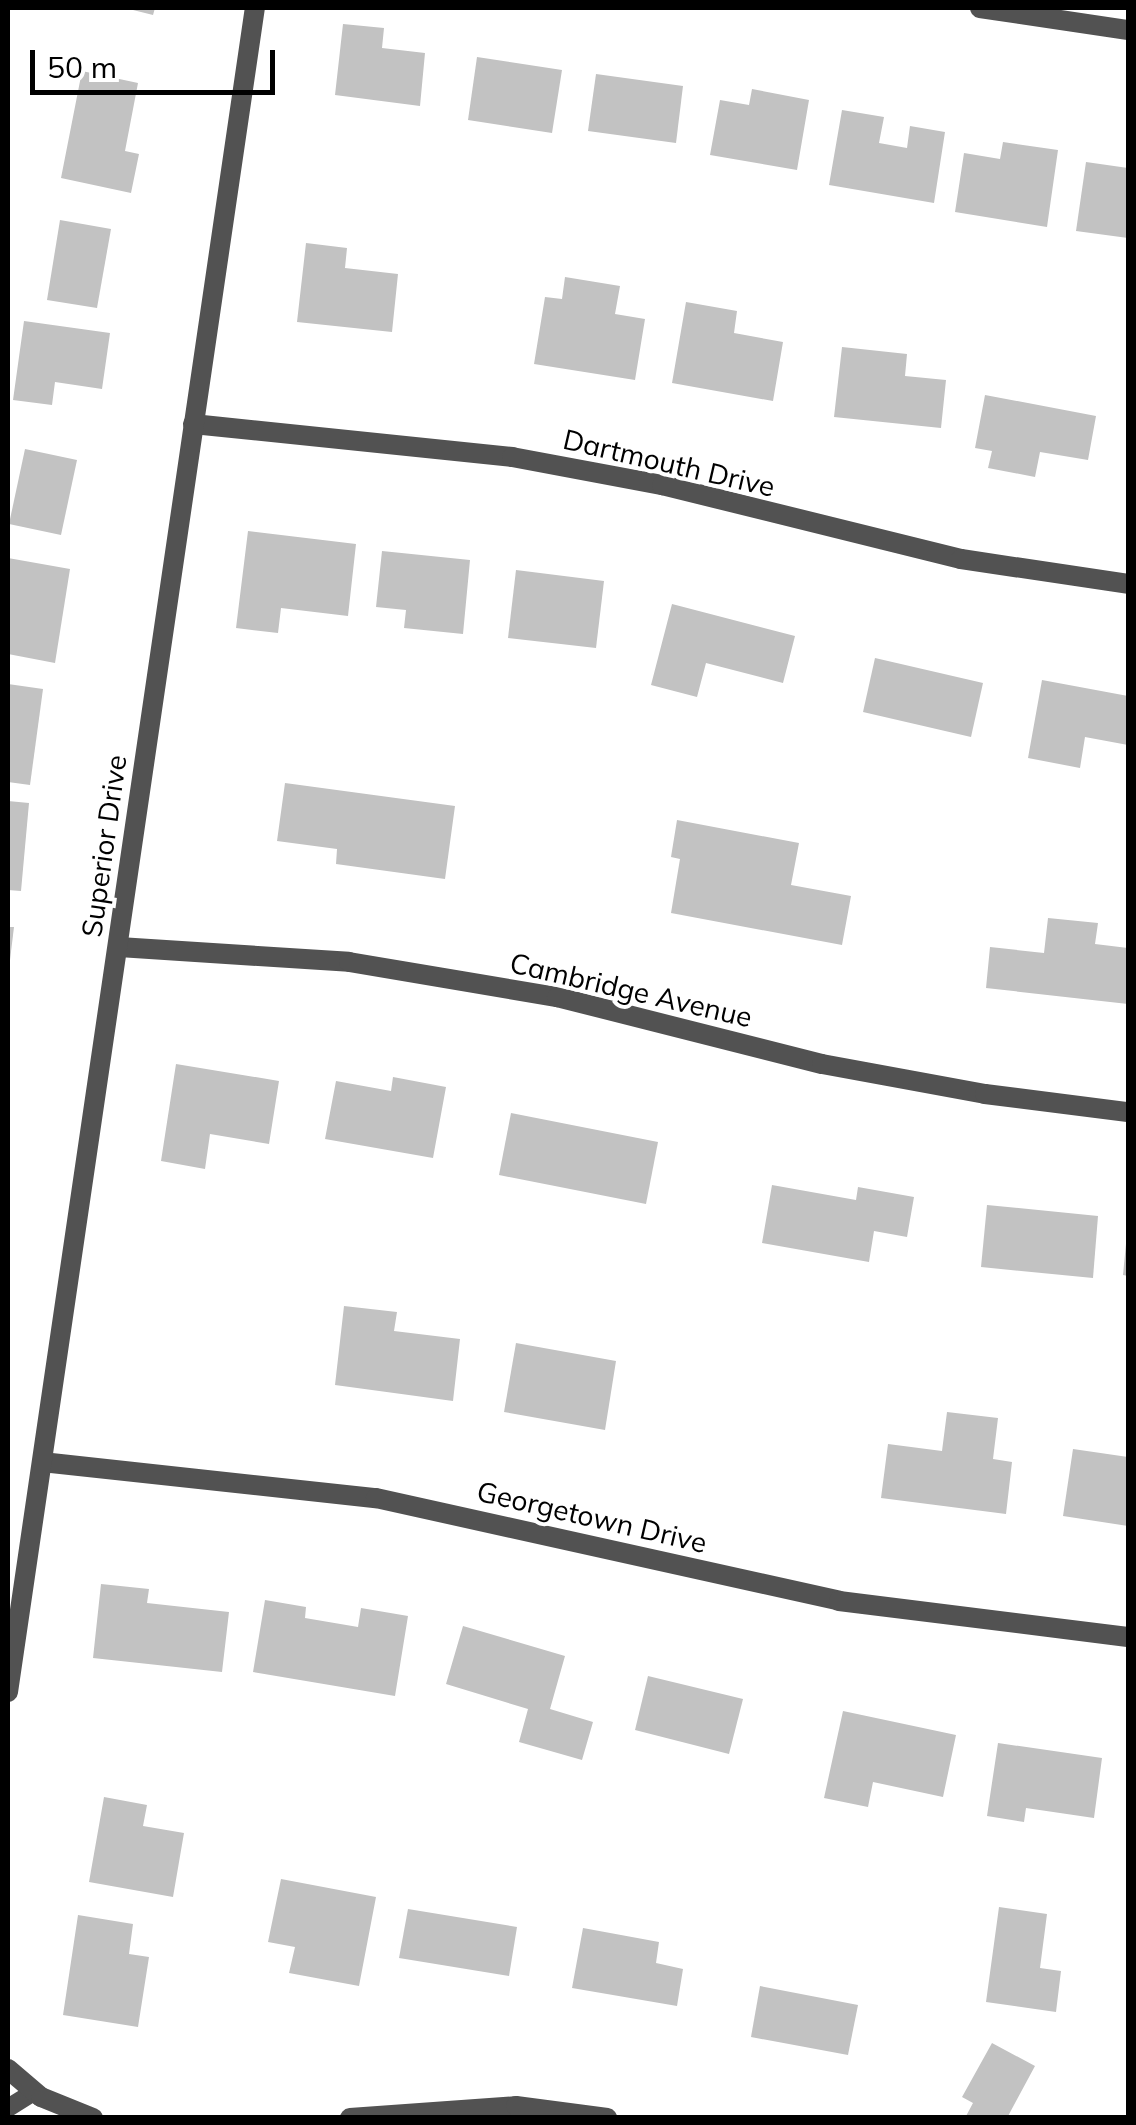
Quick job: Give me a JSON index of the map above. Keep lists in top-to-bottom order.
{
  "streets": {
    "street": [
      "Dartmouth Drive",
      "Superior Drive",
      "Cambridge Avenue",
      "Georgetown Drive"
    ]
  },
  "crossings": [
    ["Dartmouth Drive", "Superior Drive"],
    ["Superior Drive", "Cambridge Avenue"],
    ["Superior Drive", "Georgetown Drive"]
  ],
  "scale_bar": "50 m"
}
